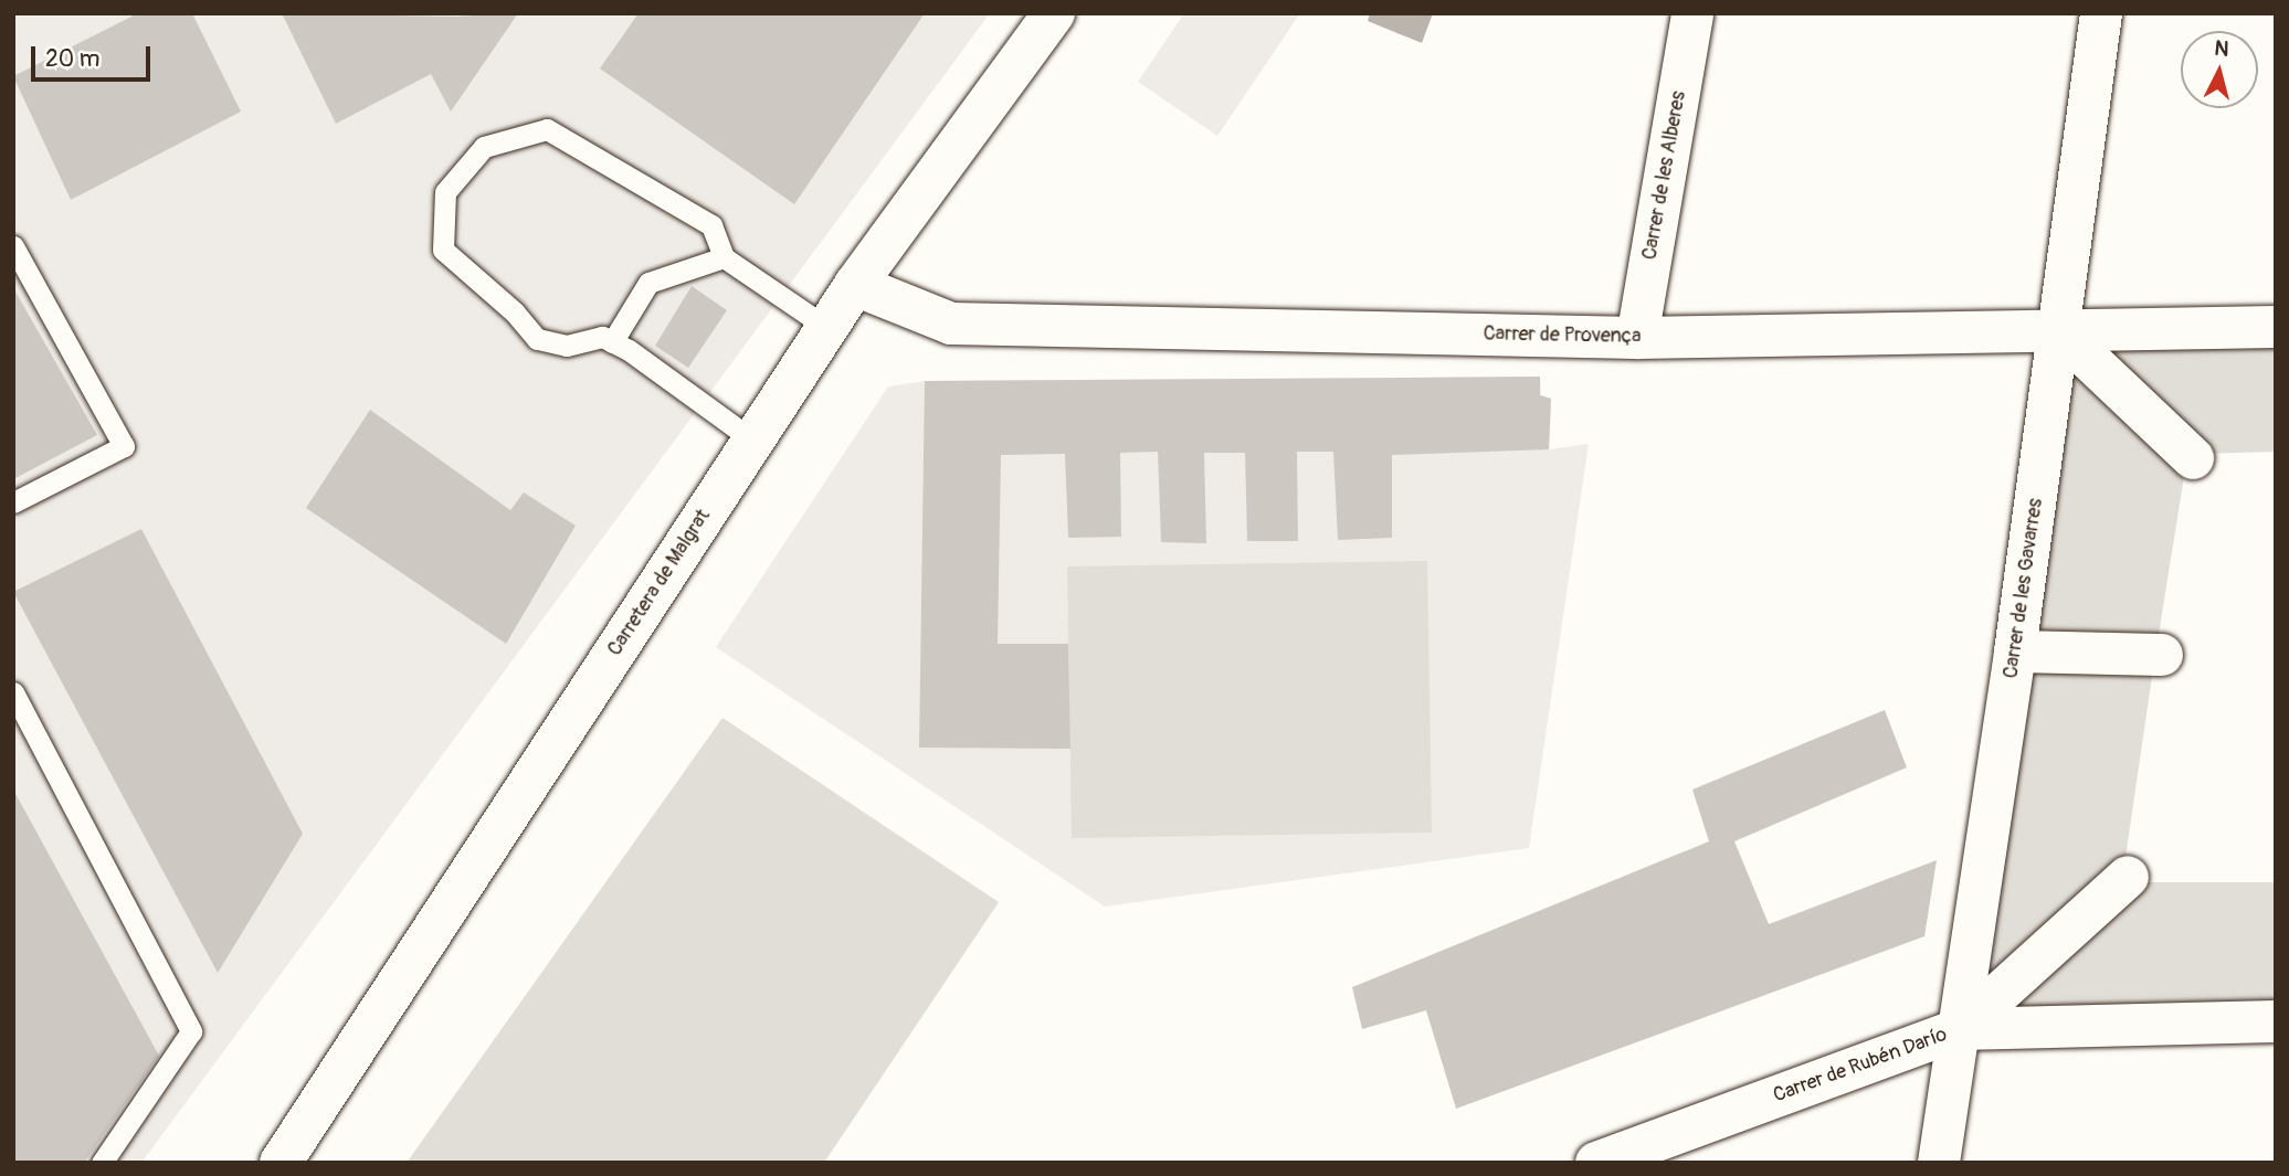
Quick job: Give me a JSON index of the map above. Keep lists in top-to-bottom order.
{
  "streets": {
    "street": [
      "Carrer de les Alberes",
      "Carrer de Provença",
      "Carretera de Malgrat",
      "Carrer de les Gavarres",
      "Carrer de Rubén Darío"
    ]
  },
  "crossings": [
    ["Carrer de les Alberes", "Carrer de Provença"],
    ["Carrer de Provença", "Carretera de Malgrat"],
    ["Carrer de Provença", "Carrer de les Gavarres"],
    ["Carrer de les Gavarres", "Carrer de Rubén Darío"]
  ],
  "scale_bar": "20 m",
  "north": "top"
}
